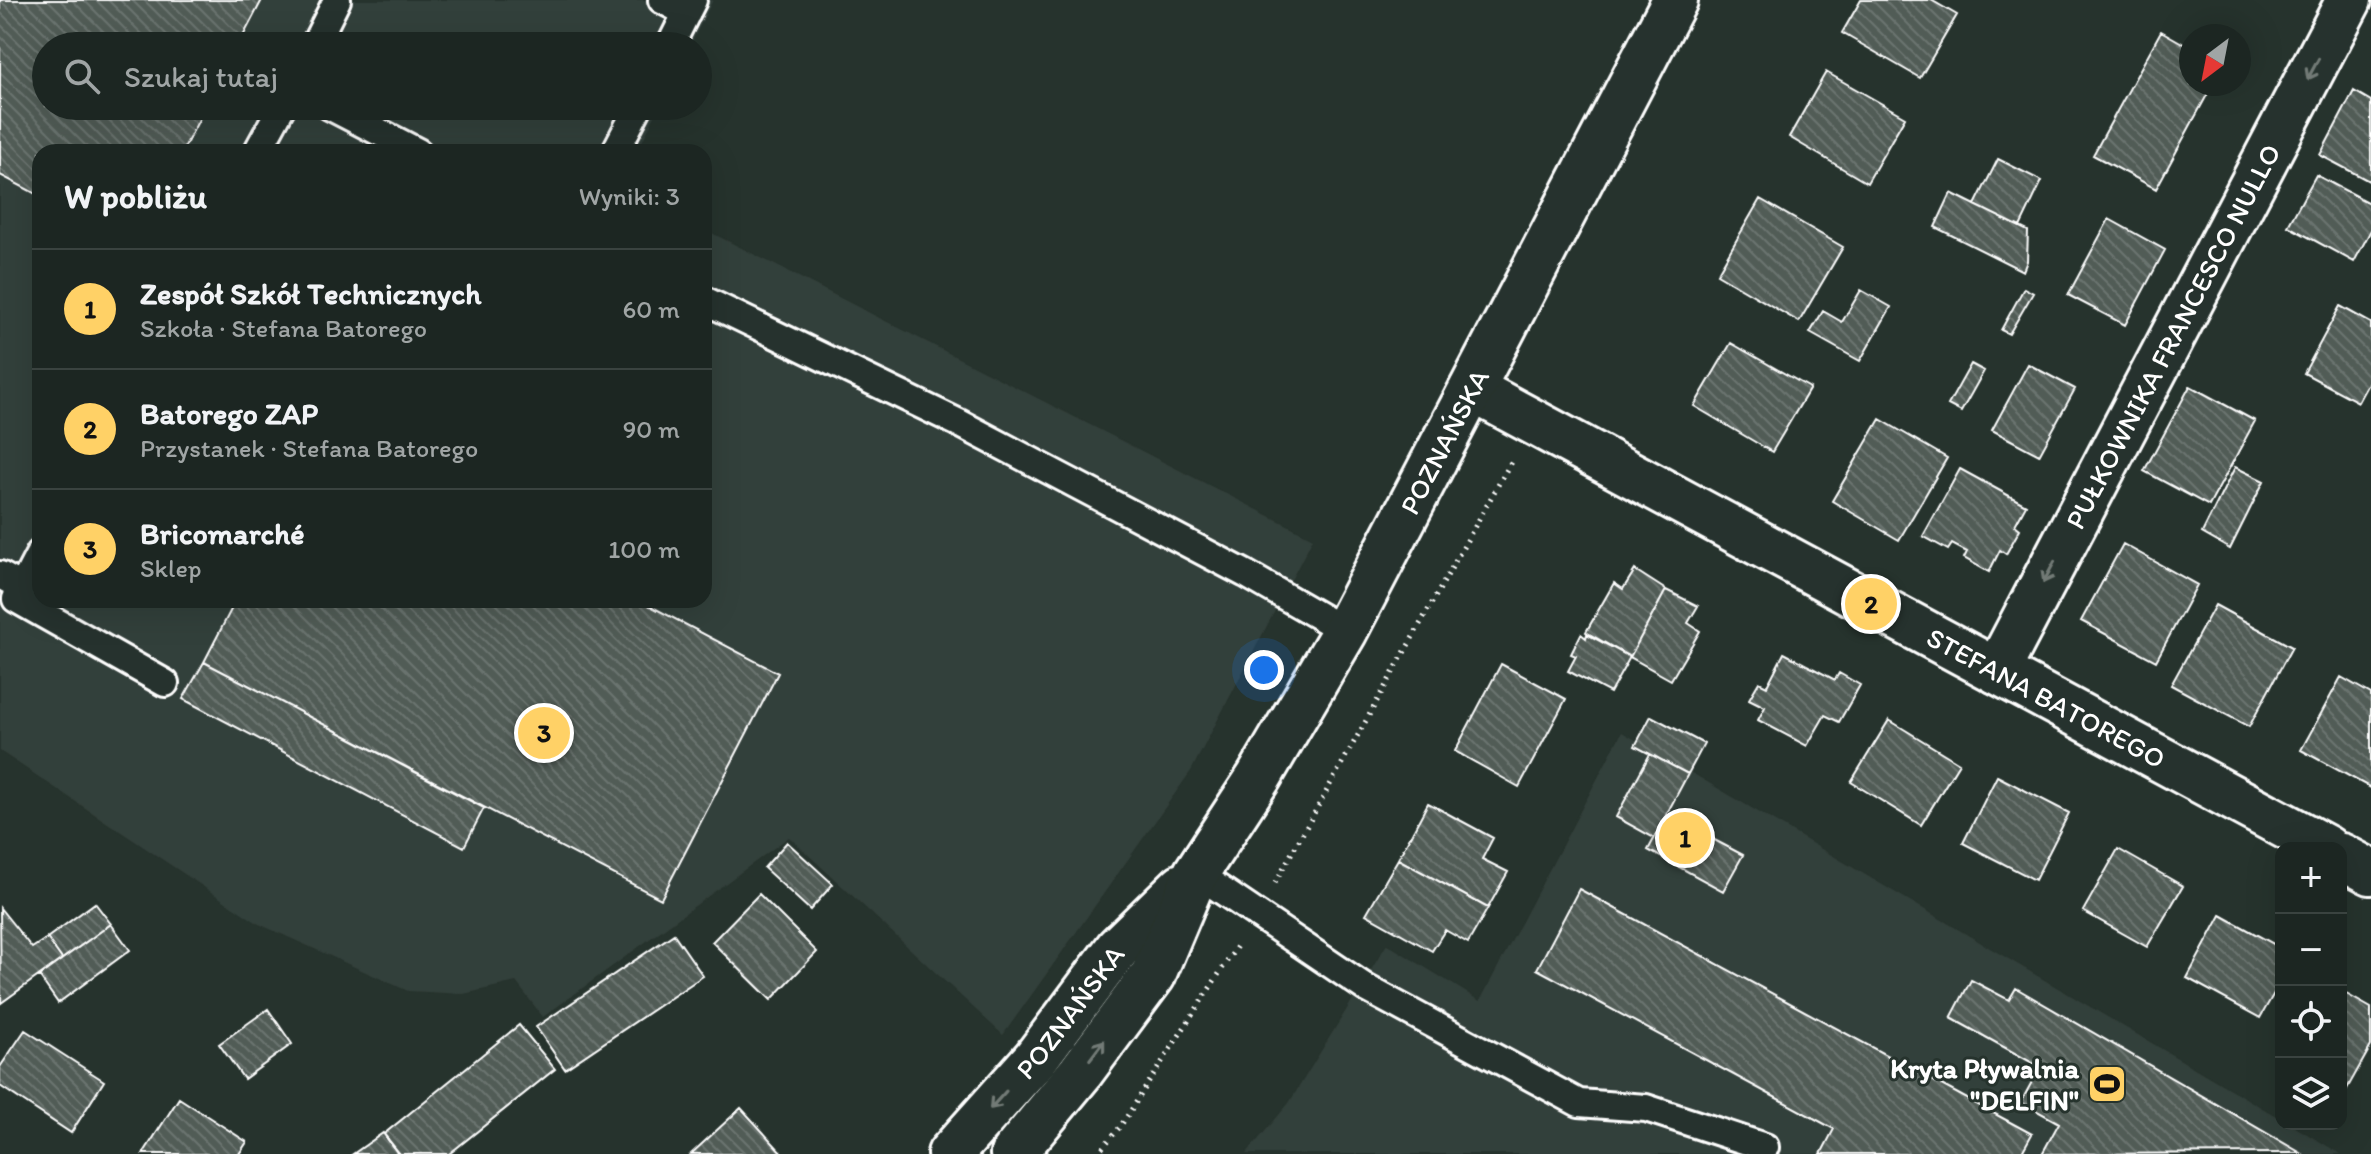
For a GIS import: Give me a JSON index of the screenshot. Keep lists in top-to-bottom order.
{
  "streets": {
    "street": ["PUŁKOWNIKA FRANCESCO NULLO", "POZNAŃSKA", "STEFANA BATOREGO"]
  },
  "crossings": [
    ["PUŁKOWNIKA FRANCESCO NULLO", "STEFANA BATOREGO"],
    ["POZNAŃSKA", "STEFANA BATOREGO"]
  ],
  "one_way": ["PUŁKOWNIKA FRANCESCO NULLO"],
  "places": {
    "sports": ["Kryta Pływalnia \"DELFIN\""]
  },
  "north": "bottom left",
  "page": {
    "search": "Szukaj tutaj",
    "heading": ["W pobliżu", "Wyniki: 3"],
    "list": [
      {
        "mark": "1",
        "name": "Zespół Szkół Technicznych",
        "note": "Szkoła · Stefana Batorego",
        "value": "60 m"
      },
      {
        "mark": "2",
        "name": "Batorego ZAP",
        "note": "Przystanek · Stefana Batorego",
        "value": "90 m"
      },
      {
        "mark": "3",
        "name": "Bricomarché",
        "note": "Sklep",
        "value": "100 m"
      }
    ],
    "pins": ["2", "3", "1"],
    "map_buttons": ["+", "−"]
  }
}
